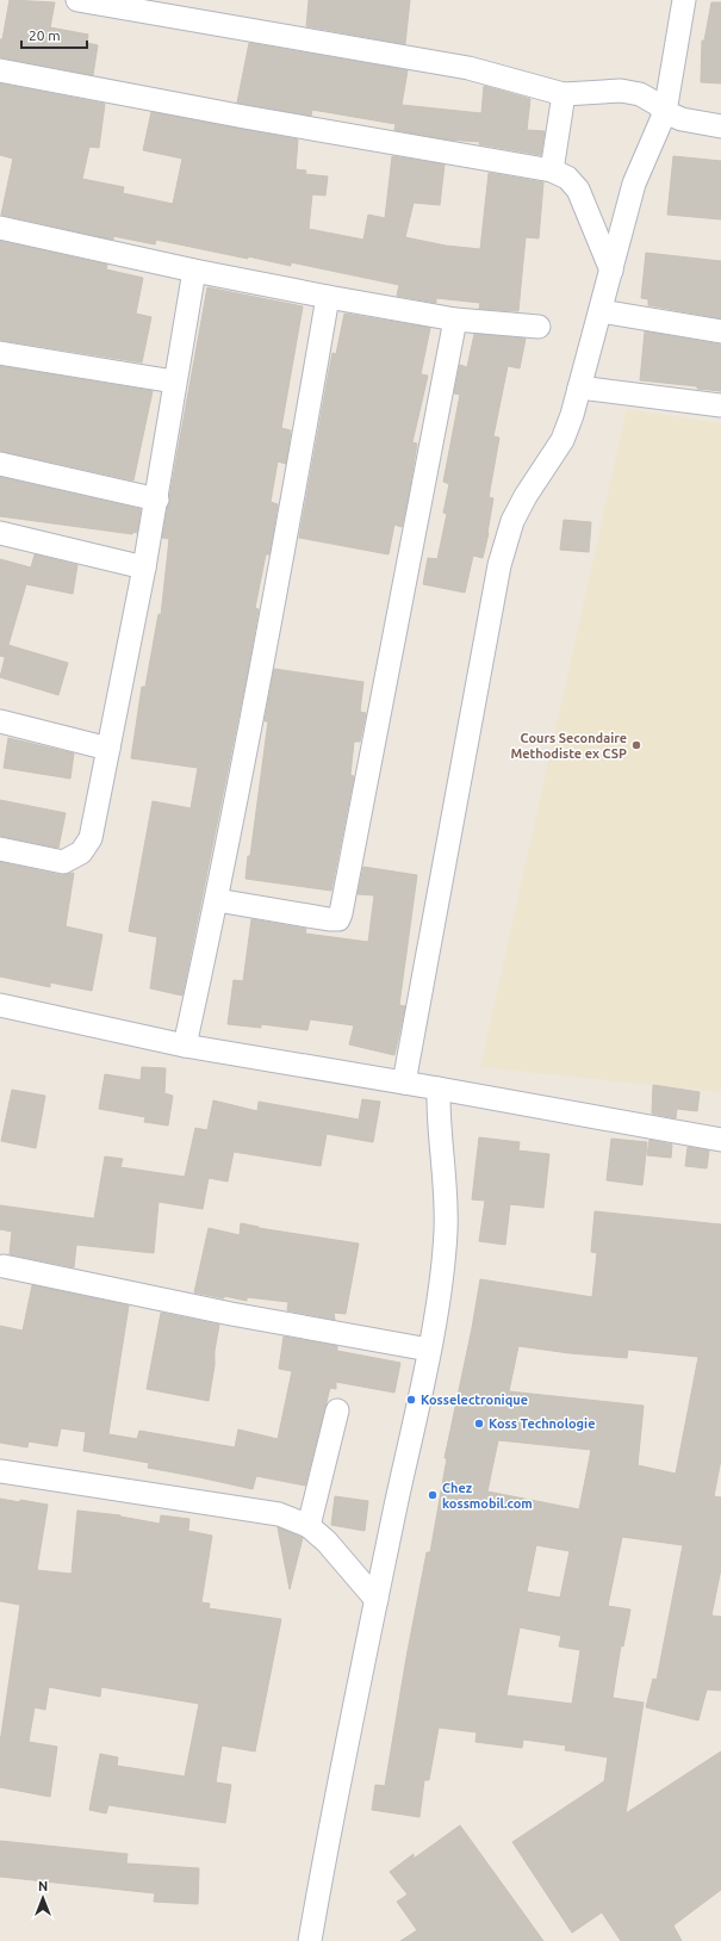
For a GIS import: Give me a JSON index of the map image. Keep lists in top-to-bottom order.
{
  "places": [
    "Cours Secondaire Methodiste ex CSP",
    "Kosselectronique",
    "Koss Technologie",
    "Chez kossmobil.com"
  ],
  "scale_bar": "20 m",
  "north": "top"
}
